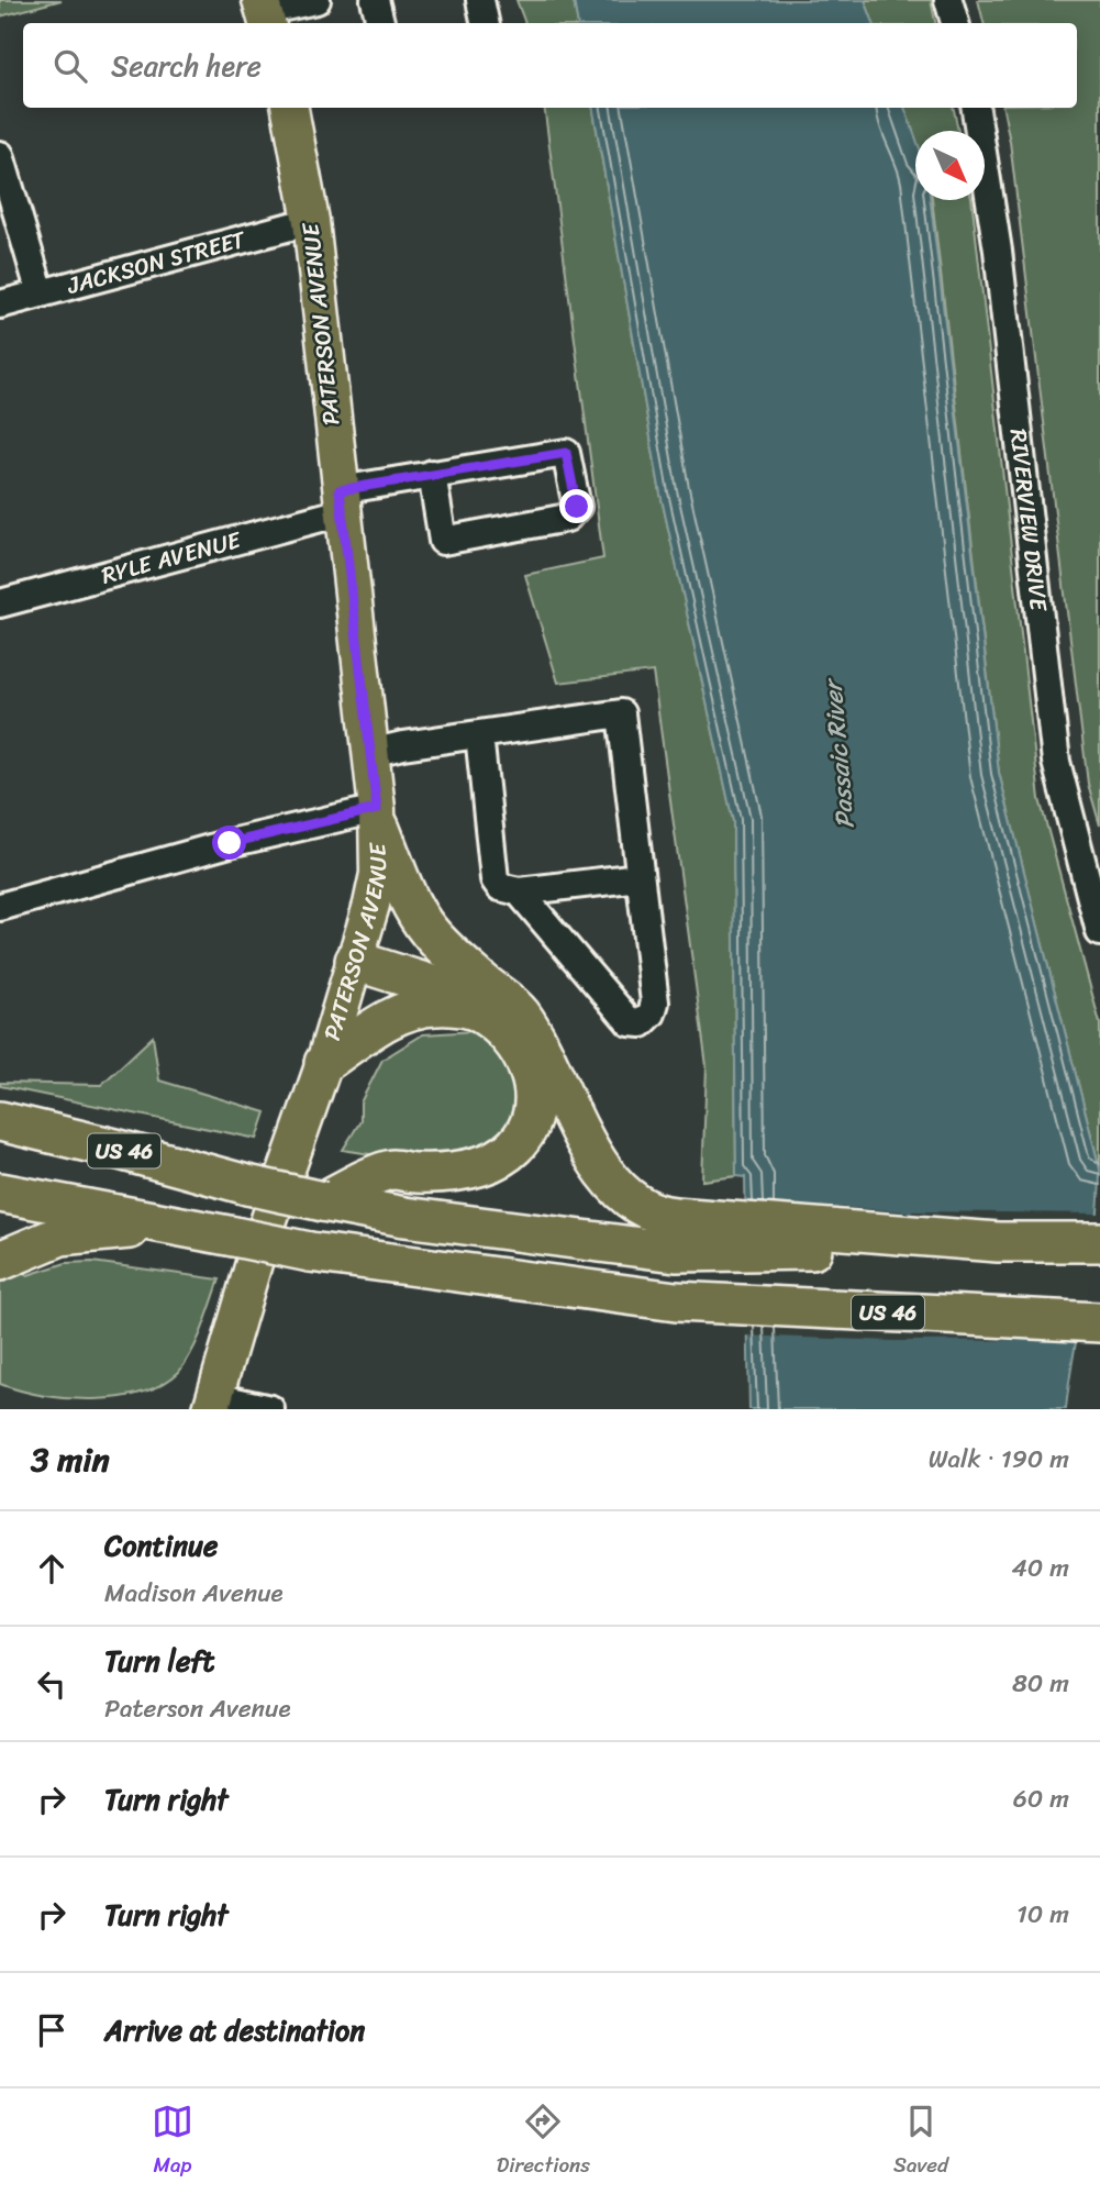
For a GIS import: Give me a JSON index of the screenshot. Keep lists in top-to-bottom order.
{
  "streets": {
    "highway": ["US 46"],
    "main road": ["PATERSON AVENUE"],
    "street": ["JACKSON STREET", "RIVERVIEW DRIVE", "RYLE AVENUE"]
  },
  "crossings": [
    ["JACKSON STREET", "PATERSON AVENUE"],
    ["PATERSON AVENUE", "RYLE AVENUE"],
    ["PATERSON AVENUE", "US 46"]
  ],
  "water": ["Passaic River"],
  "north": "bottom right",
  "page": {
    "search": "Search here",
    "heading": ["3 min", "Walk · 190 m"],
    "list": [
      ["Continue", "Madison Avenue", "40 m"],
      ["Turn left", "Paterson Avenue", "80 m"],
      ["Turn right", "60 m"],
      ["Turn right", "10 m"],
      "Arrive at destination"
    ],
    "nav": ["Map", "Directions", "Saved"]
  }
}
